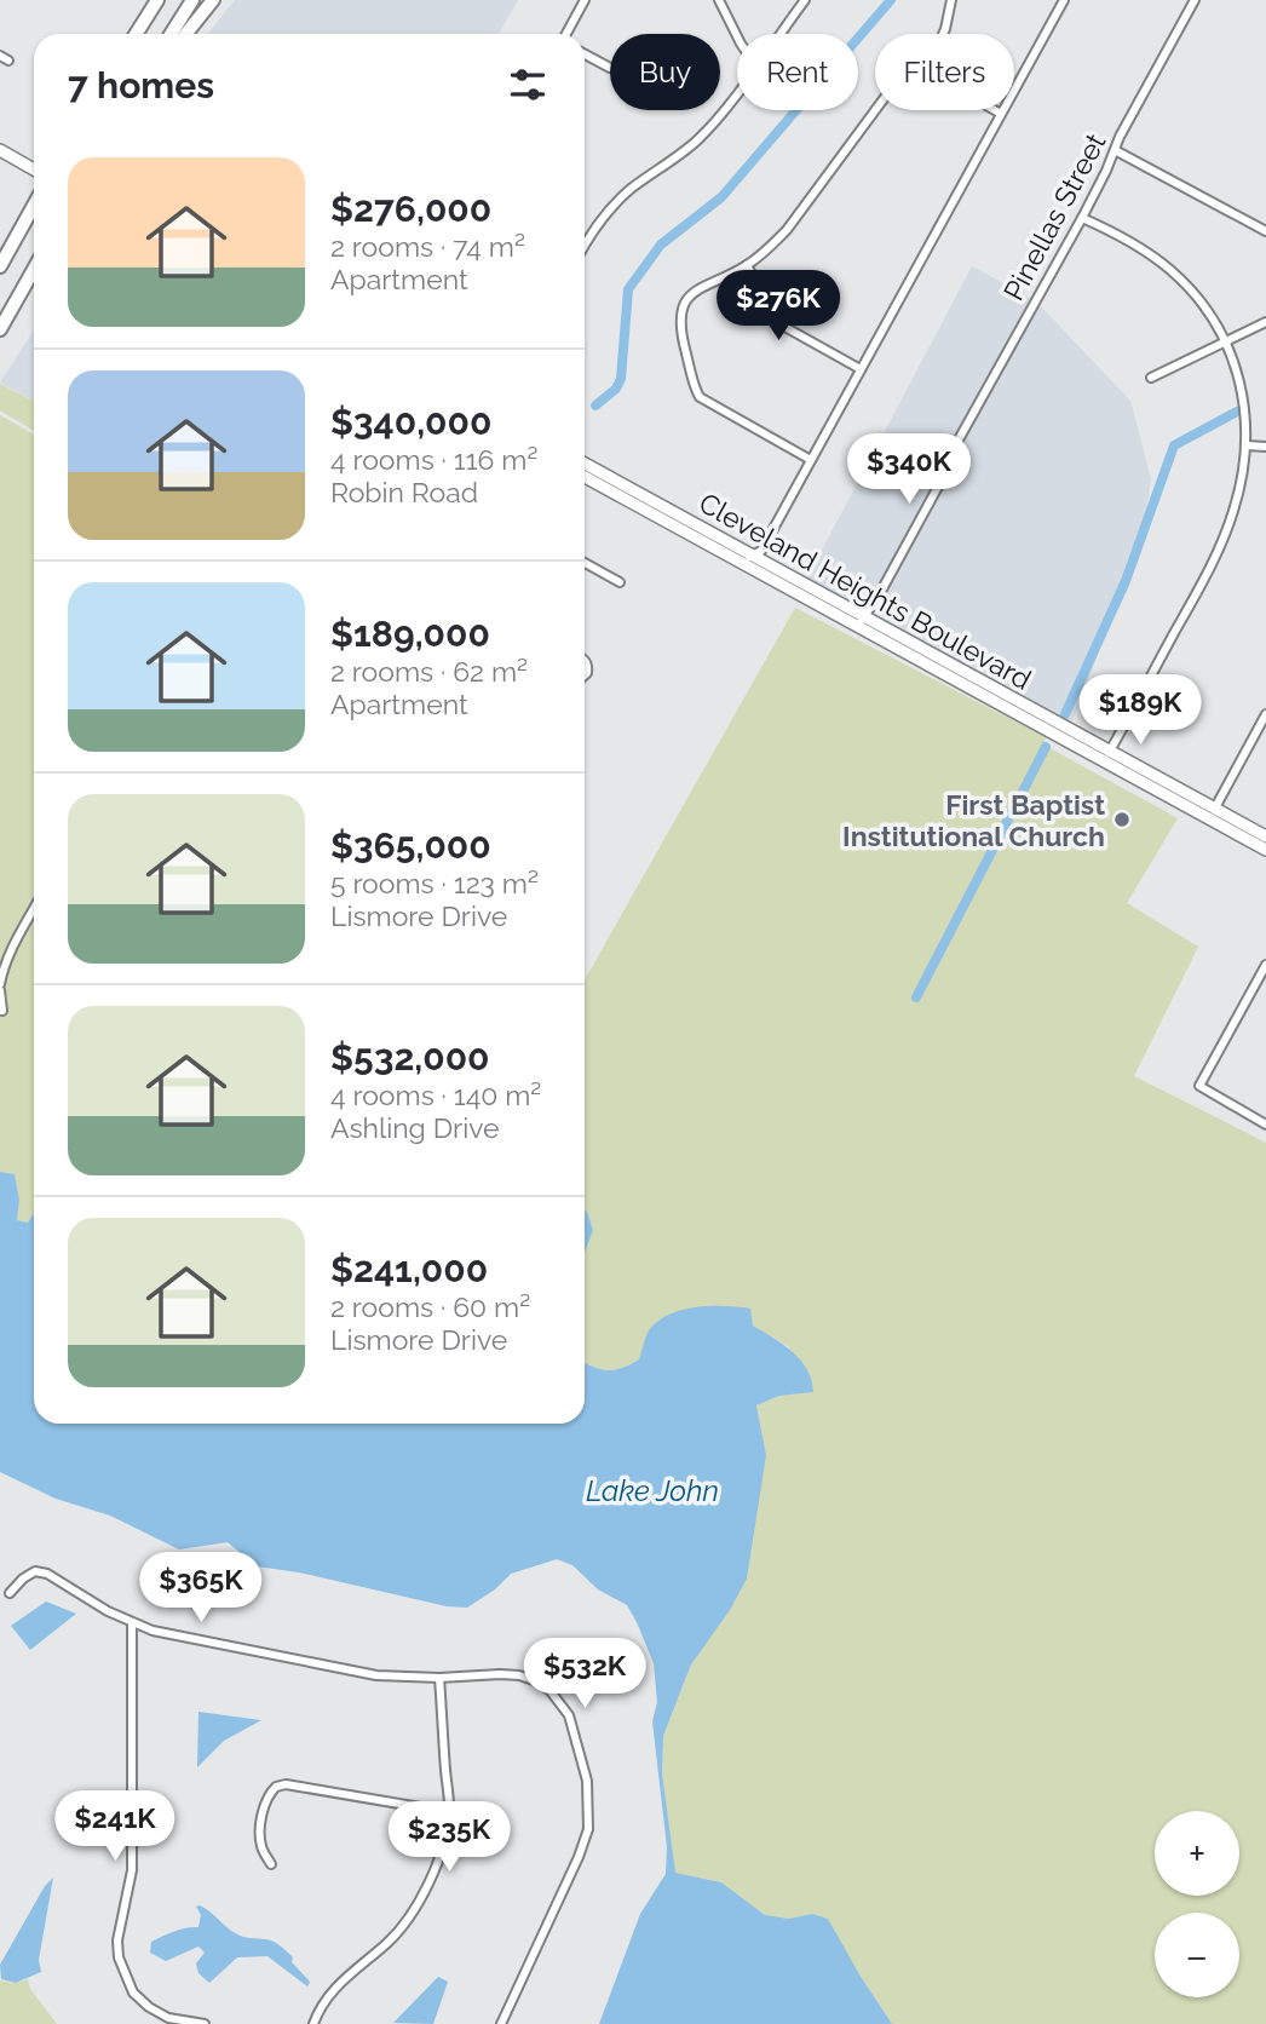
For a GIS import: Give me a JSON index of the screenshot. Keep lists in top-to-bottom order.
{
  "streets": {
    "street": ["Pinellas Street", "Cleveland Heights Boulevard"]
  },
  "crossings": [
    ["Pinellas Street", "Cleveland Heights Boulevard"]
  ],
  "water": ["Lake John"],
  "places": ["First Baptist Institutional Church"],
  "page": {
    "chip": ["Buy", "Rent", "Filters"],
    "heading": "7 homes",
    "list": [
      {
        "name": "$276,000",
        "note": "2 rooms · 74 m² · Apartment"
      },
      {
        "name": "$340,000",
        "note": "4 rooms · 116 m² · Robin Road"
      },
      {
        "name": "$189,000",
        "note": "2 rooms · 62 m² · Apartment"
      },
      {
        "name": "$365,000",
        "note": "5 rooms · 123 m² · Lismore Drive"
      },
      {
        "name": "$532,000",
        "note": "4 rooms · 140 m² · Ashling Drive"
      },
      {
        "name": "$241,000",
        "note": "2 rooms · 60 m² · Lismore Drive"
      }
    ],
    "price": [
      "$276K",
      "$340K",
      "$189K",
      "$365K",
      "$532K",
      "$241K",
      "$235K"
    ],
    "map_buttons": ["+", "−"]
  }
}
